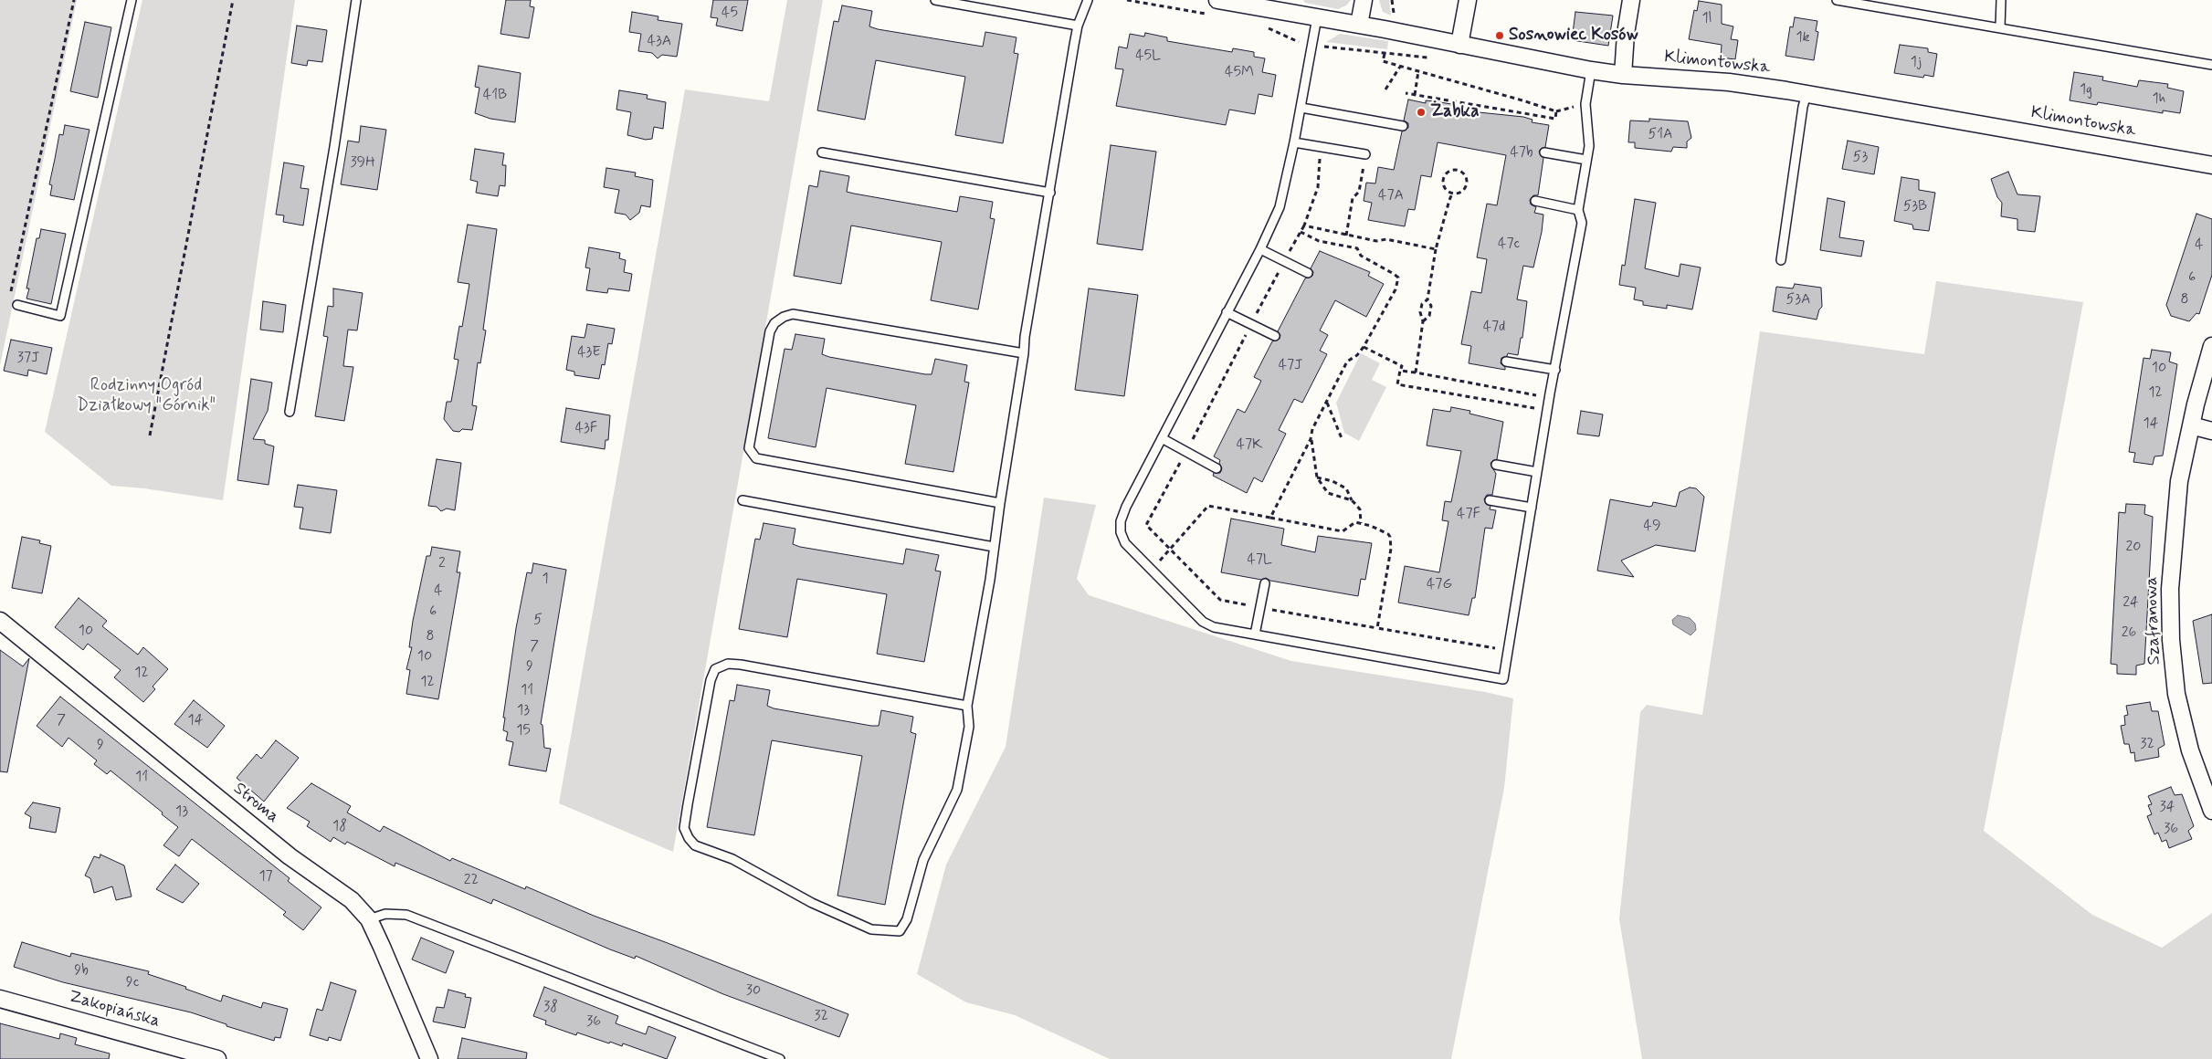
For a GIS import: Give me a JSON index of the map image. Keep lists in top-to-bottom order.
{
  "streets": {
    "street": [
      "Klimontowska",
      "Szafranowa",
      "Stroma",
      "Zakopiańska"
    ]
  },
  "parks": ["Rodzinny Ogród Działkowy \"Górnik\""],
  "places": ["Sosnowiec Kosów", "Żabka"],
  "house_numbers": [
    "45",
    "1l",
    "1k",
    "43A",
    "45L",
    "1j",
    "45M",
    "1g",
    "41B",
    "1h",
    "51A",
    "47b",
    "53",
    "39H",
    "47A",
    "53B",
    "47c",
    "4",
    "6",
    "53A",
    "8",
    "47d",
    "43E",
    "37J",
    "47J",
    "10",
    "12",
    "14",
    "43F",
    "47K",
    "47F",
    "49",
    "20",
    "47L",
    "2",
    "1",
    "47G",
    "4",
    "24",
    "6",
    "5",
    "10",
    "26",
    "8",
    "7",
    "10",
    "9",
    "12",
    "12",
    "11",
    "13",
    "7",
    "14",
    "15",
    "32",
    "9",
    "11",
    "34",
    "13",
    "18",
    "36",
    "17",
    "22",
    "9b",
    "9c",
    "30",
    "38",
    "32",
    "36"
  ]
}
